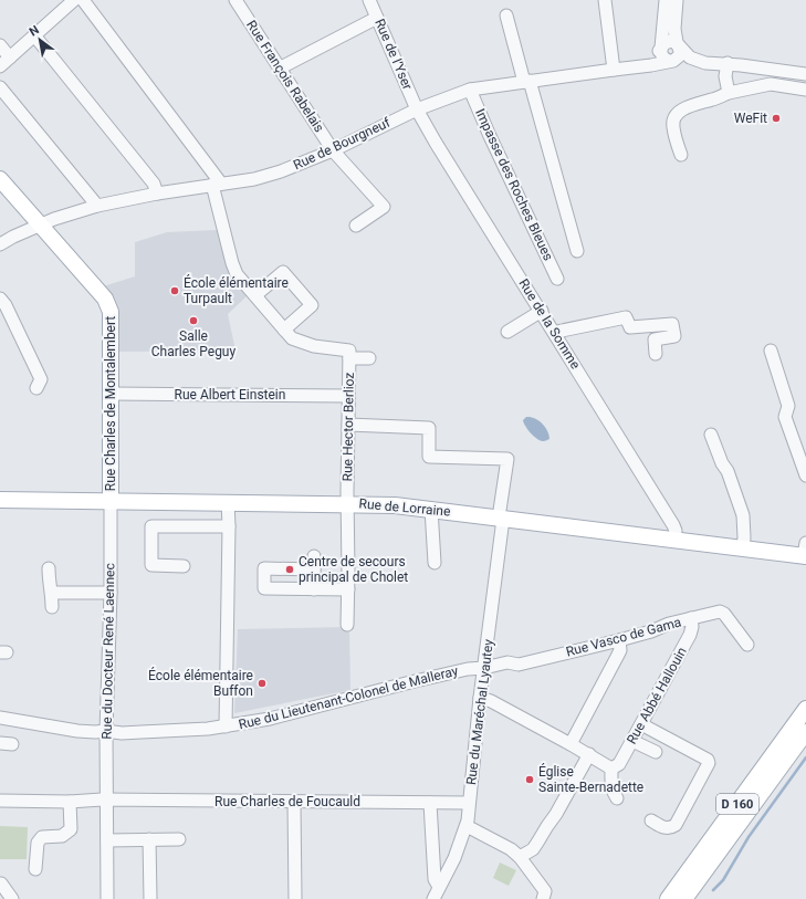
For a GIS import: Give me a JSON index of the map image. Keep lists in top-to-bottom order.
{
  "streets": {
    "main road": ["Rue Charles de Montalembert", "Rue de Lorraine", "D 160"],
    "street": [
      "Rue de l’Yser",
      "Rue François Rabelais",
      "Rue de Bourgneuf",
      "Impasse des Roches Bleues",
      "Rue de la Somme",
      "Rue Albert Einstein",
      "Rue Hector Berlioz",
      "Rue Vasco de Gama",
      "Rue du Docteur René Laennec",
      "Rue Abbé Hallouin",
      "Rue du Lieutenant-Colonel de Malleray",
      "Rue du Maréchal Lyautey",
      "Rue Charles de Foucauld"
    ]
  },
  "crossings": [
    ["Rue de l’Yser", "Rue de Bourgneuf"],
    ["Rue de l’Yser", "Rue de la Somme"],
    ["Rue François Rabelais", "Rue de Bourgneuf"],
    ["Rue de Bourgneuf", "Impasse des Roches Bleues"],
    ["Rue de Bourgneuf", "Rue de la Somme"],
    ["Rue de Bourgneuf", "Rue Charles de Montalembert"],
    ["Rue de la Somme", "Rue de Lorraine"],
    ["Rue Albert Einstein", "Rue Charles de Montalembert"],
    ["Rue Albert Einstein", "Rue Hector Berlioz"],
    ["Rue Charles de Montalembert", "Rue de Lorraine"],
    ["Rue Charles de Montalembert", "Rue du Docteur René Laennec"],
    ["Rue Hector Berlioz", "Rue de Lorraine"],
    ["Rue Hector Berlioz", "Rue du Maréchal Lyautey"],
    ["Rue de Lorraine", "Rue du Docteur René Laennec"],
    ["Rue de Lorraine", "Rue du Maréchal Lyautey"],
    ["Rue Vasco de Gama", "Rue Abbé Hallouin"],
    ["Rue Vasco de Gama", "Rue du Lieutenant-Colonel de Malleray"],
    ["Rue Vasco de Gama", "Rue du Maréchal Lyautey"],
    ["Rue du Docteur René Laennec", "Rue du Lieutenant-Colonel de Malleray"],
    ["Rue du Docteur René Laennec", "Rue Charles de Foucauld"],
    ["Rue du Lieutenant-Colonel de Malleray", "Rue du Maréchal Lyautey"],
    ["Rue du Maréchal Lyautey", "Rue Charles de Foucauld"]
  ],
  "places": [
    "WeFit",
    "École élémentaire Turpault",
    "Salle Charles Peguy",
    "Centre de secours principal de Cholet",
    "École élémentaire Buffon",
    "Église Sainte-Bernadette"
  ],
  "north": "top left"
}
